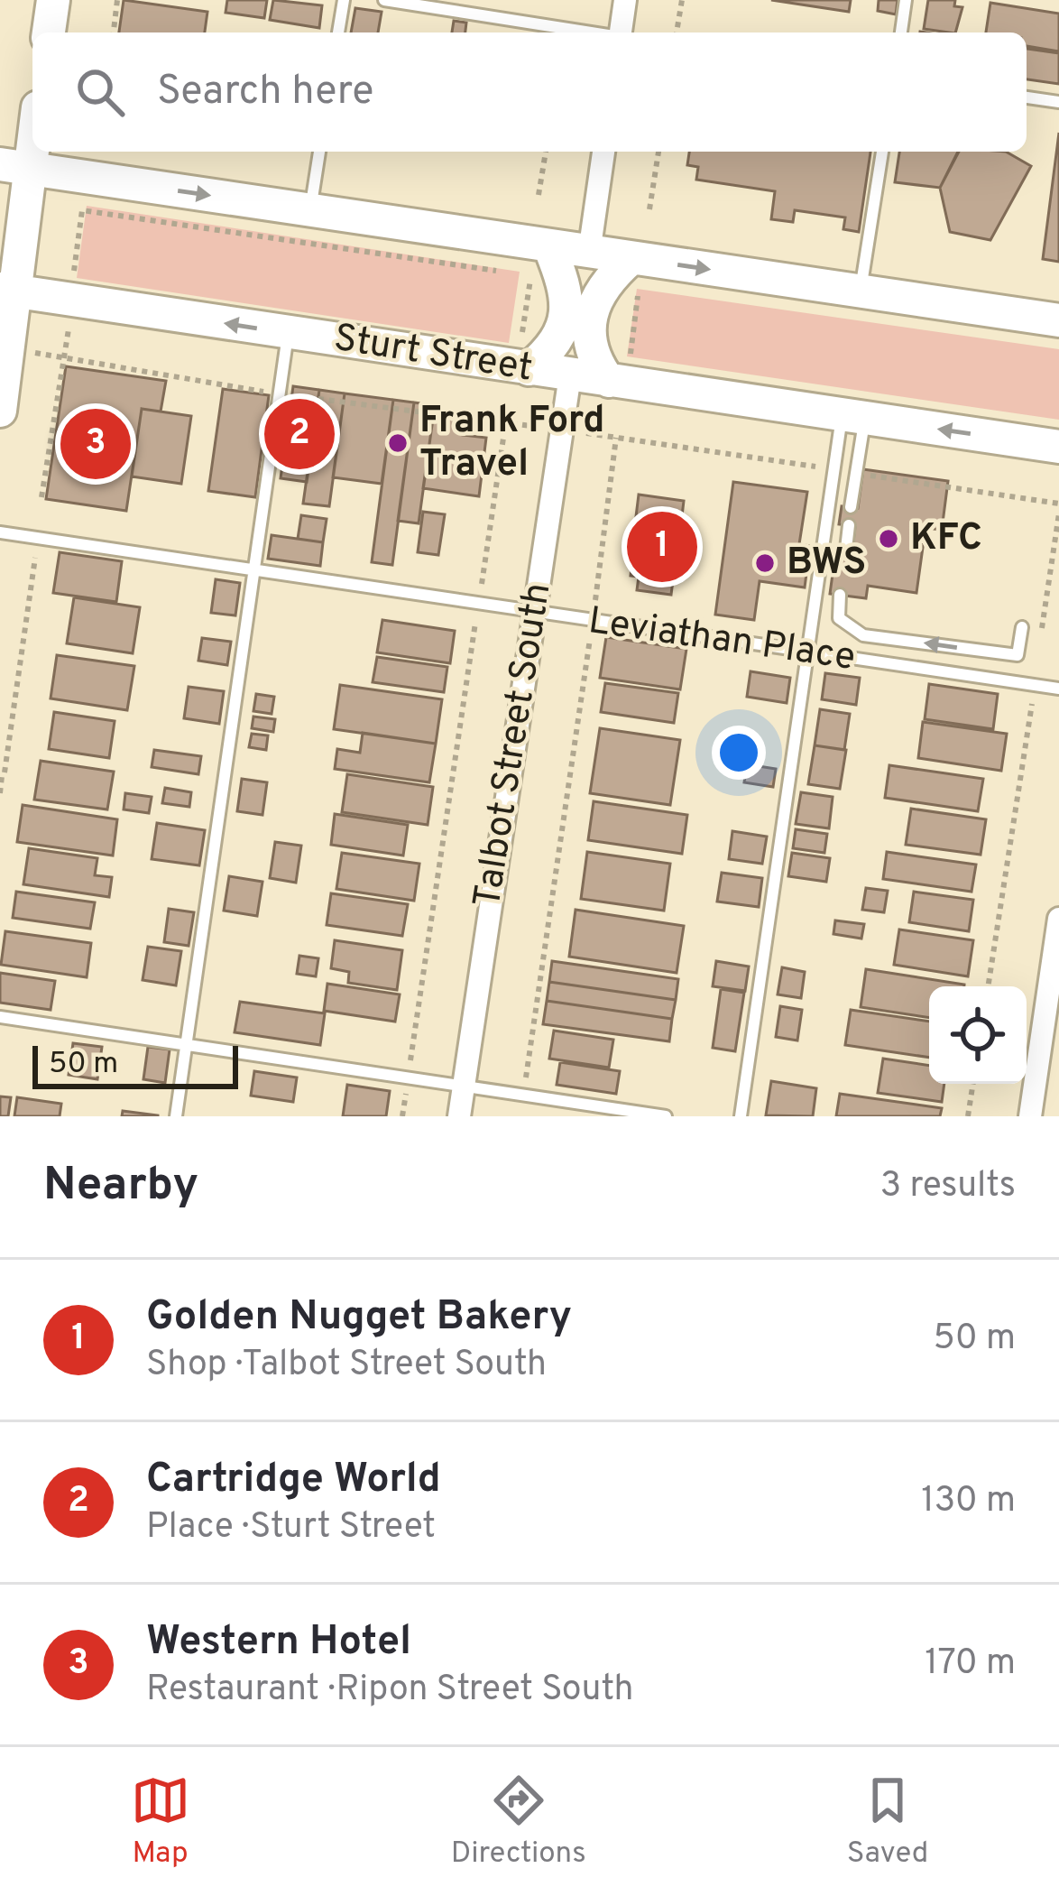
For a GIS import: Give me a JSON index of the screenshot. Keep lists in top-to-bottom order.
{
  "streets": {
    "main road": ["Sturt Street"],
    "street": ["Talbot Street South"],
    "lane": ["Leviathan Place"]
  },
  "crossings": [
    ["Sturt Street", "Talbot Street South"],
    ["Leviathan Place", "Talbot Street South"]
  ],
  "places": ["Frank Ford Travel", "KFC", "BWS"],
  "scale_bar": "50 m",
  "page": {
    "search": "Search here",
    "pins": ["2", "3", "1"],
    "scale": "50 m",
    "heading": ["Nearby", "3 results"],
    "list": [
      {
        "mark": "1",
        "name": "Golden Nugget Bakery",
        "note": "Shop · Talbot Street South",
        "value": "50 m"
      },
      {
        "mark": "2",
        "name": "Cartridge World",
        "note": "Place · Sturt Street",
        "value": "130 m"
      },
      {
        "mark": "3",
        "name": "Western Hotel",
        "note": "Restaurant · Ripon Street South",
        "value": "170 m"
      }
    ],
    "nav": ["Map", "Directions", "Saved"]
  }
}
